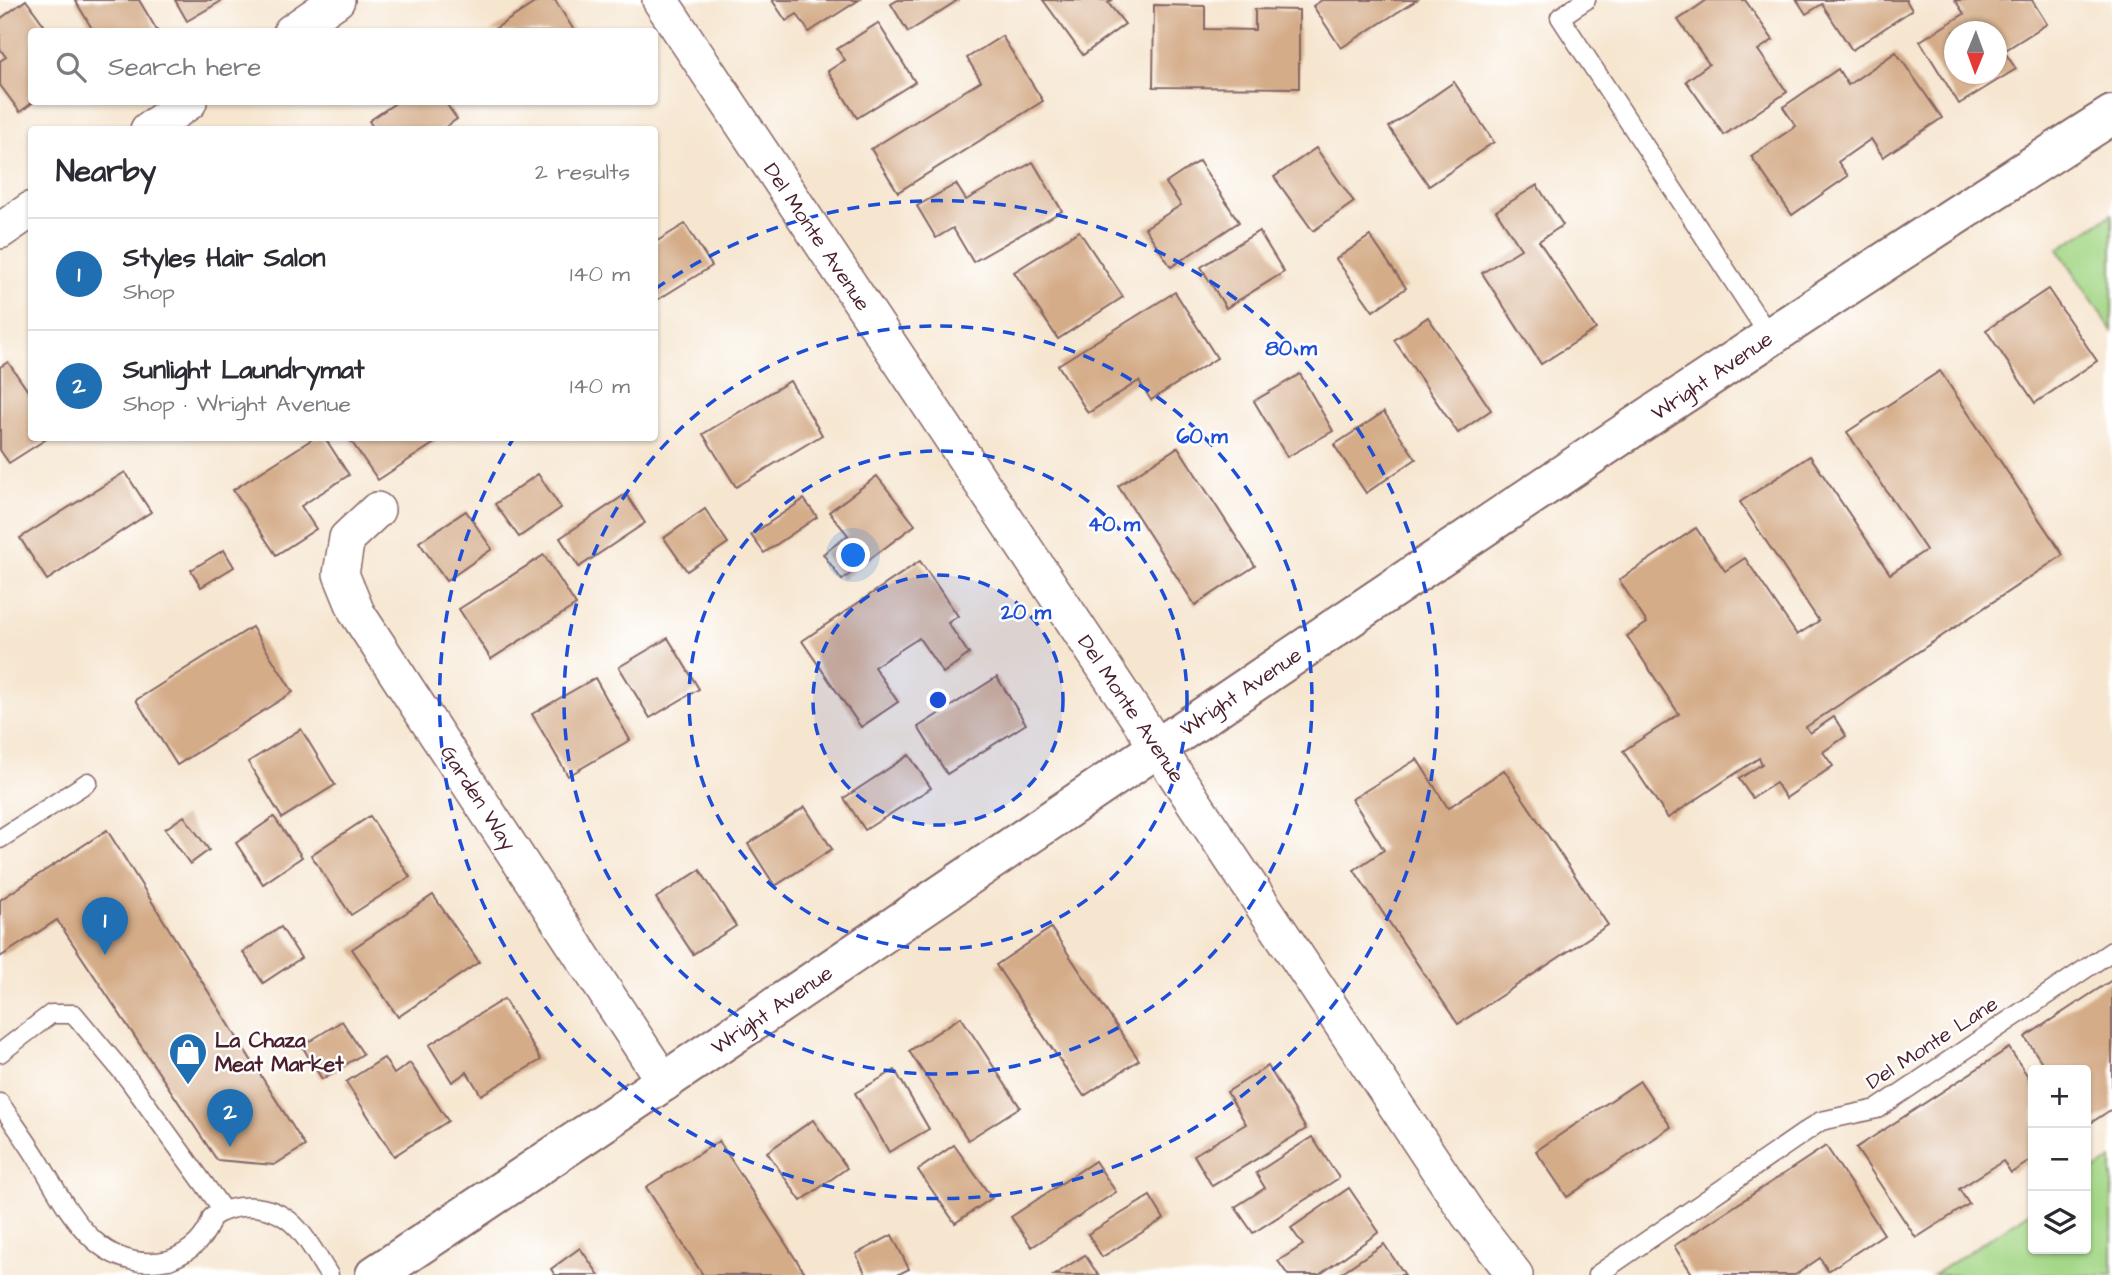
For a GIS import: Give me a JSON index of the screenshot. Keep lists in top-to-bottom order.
{
  "streets": {
    "street": ["Del Monte Avenue", "Wright Avenue", "Garden Way"],
    "lane": ["Del Monte Lane"]
  },
  "crossings": [
    ["Del Monte Avenue", "Wright Avenue"],
    ["Wright Avenue", "Garden Way"]
  ],
  "places": {
    "shop": ["La Chaza Meat Market"]
  },
  "north": "bottom",
  "page": {
    "search": "Search here",
    "heading": ["Nearby", "2 results"],
    "list": [
      {
        "mark": "1",
        "name": "Styles Hair Salon",
        "note": "Shop",
        "value": "140 m"
      },
      {
        "mark": "2",
        "name": "Sunlight Laundrymat",
        "note": "Shop · Wright Avenue",
        "value": "140 m"
      }
    ],
    "pins": ["1", "2"],
    "map_buttons": ["+", "−"]
  },
  "rings": [
    "80 m",
    "60 m",
    "40 m",
    "20 m"
  ]
}
